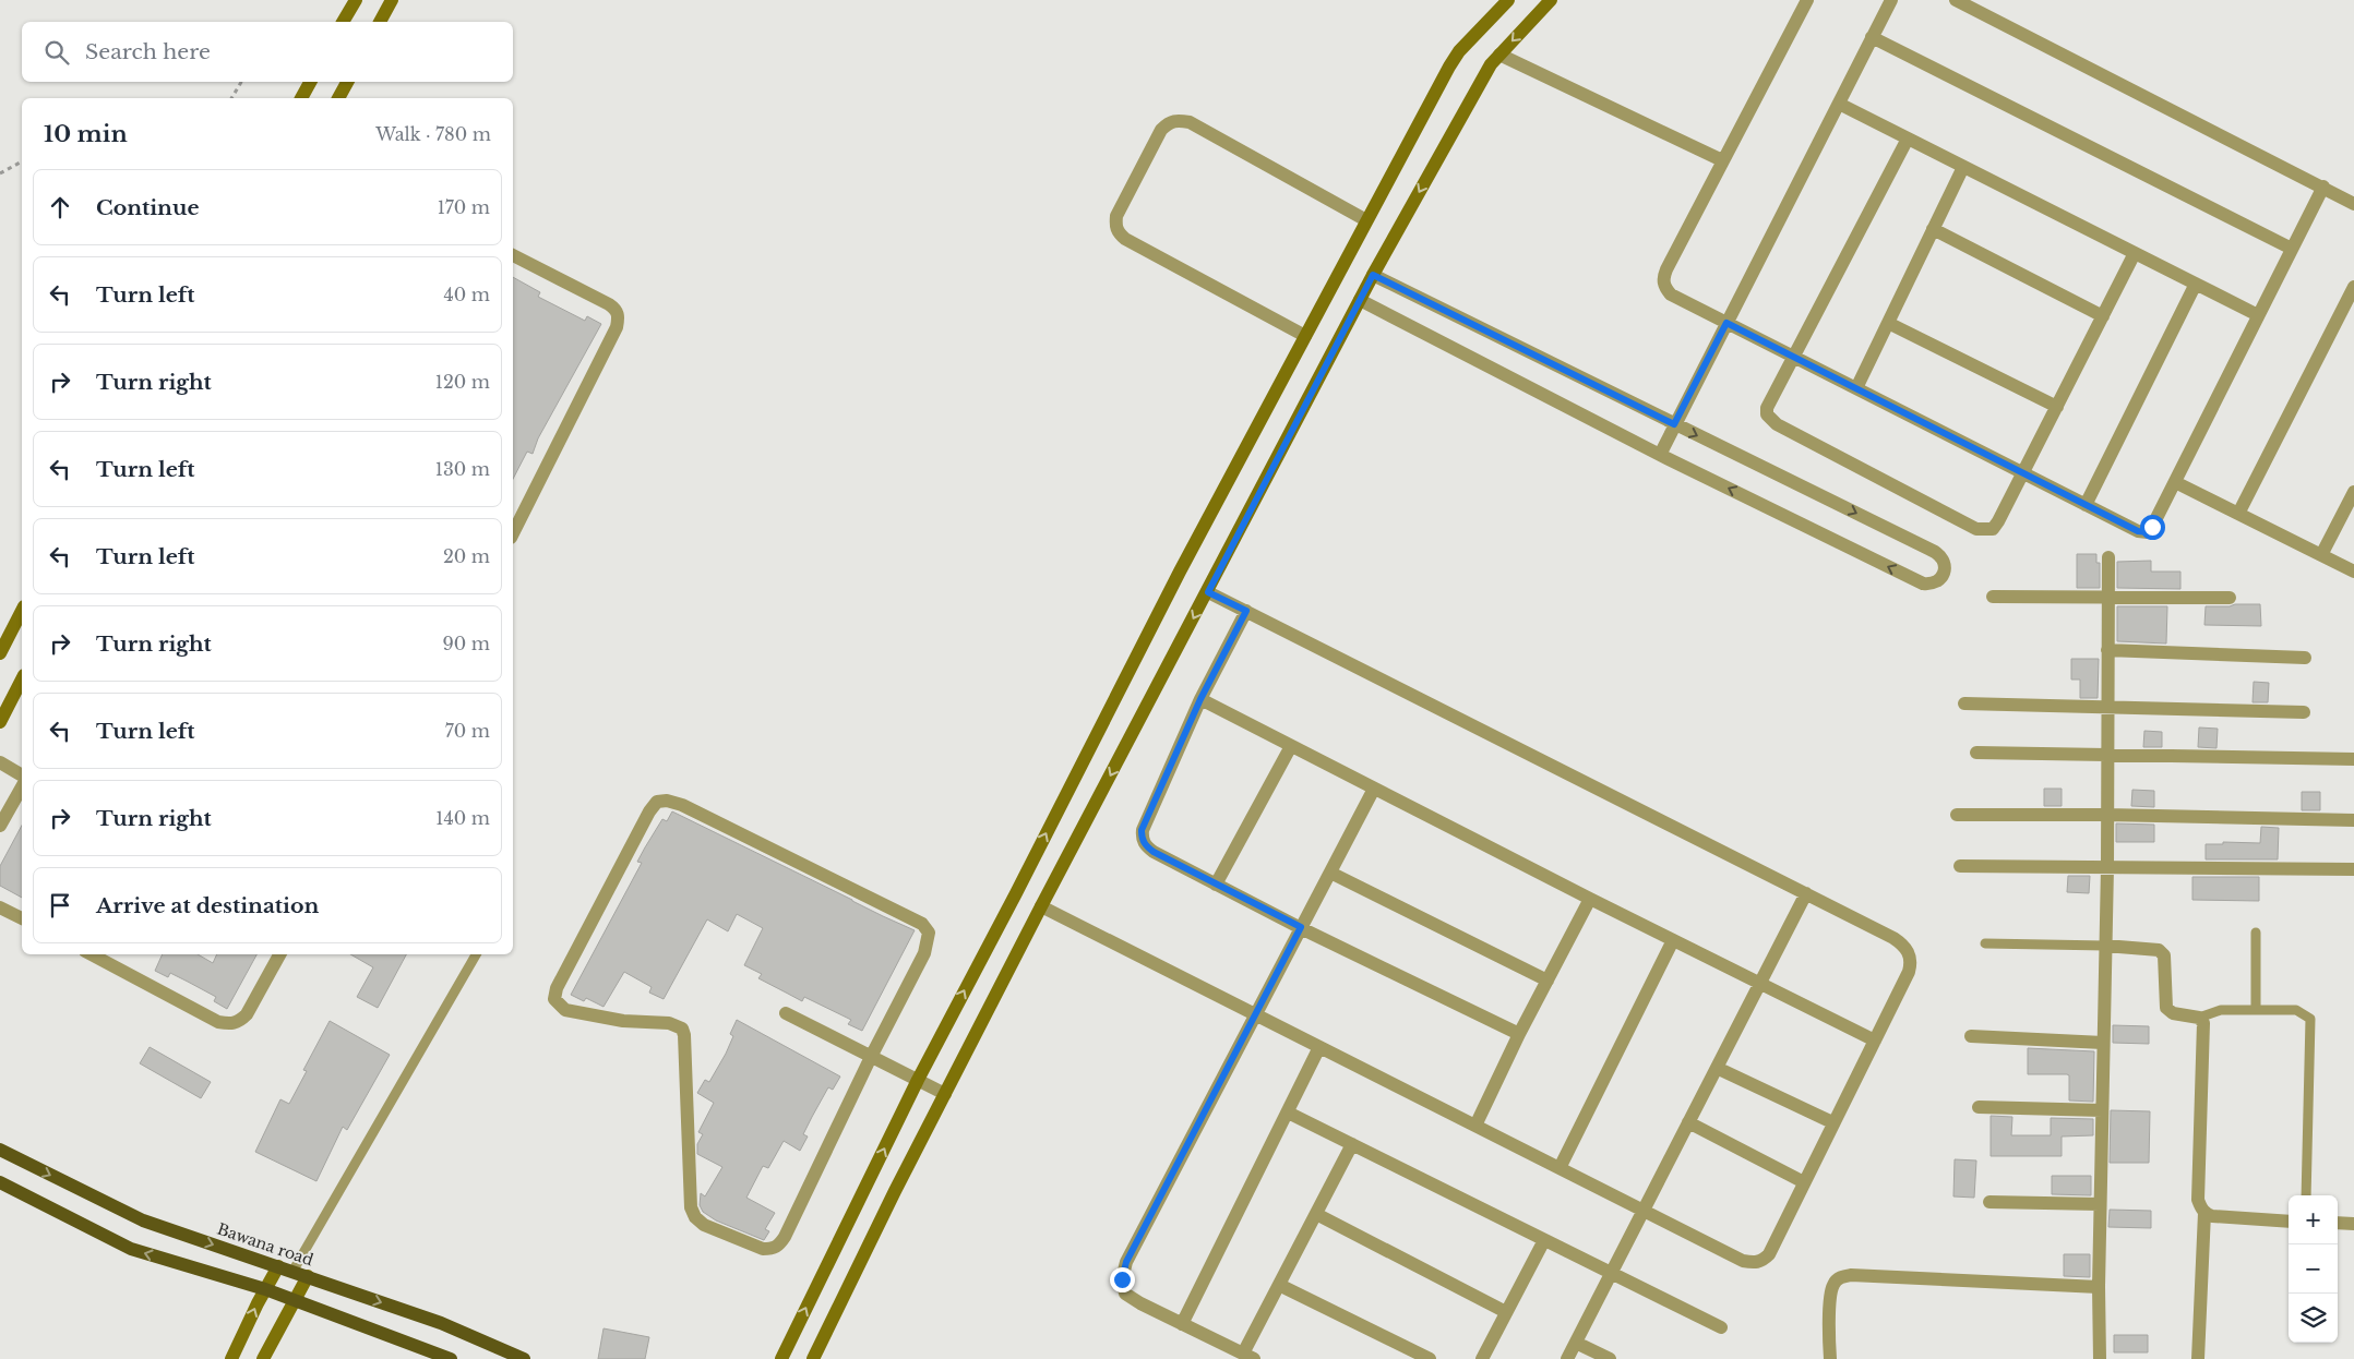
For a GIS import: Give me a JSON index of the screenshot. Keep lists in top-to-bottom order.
{
  "streets": {
    "main road": ["Bawana road"]
  },
  "page": {
    "search": "Search here",
    "heading": ["10 min", "Walk · 780 m"],
    "list": [
      ["Continue", "170 m"],
      ["Turn left", "40 m"],
      ["Turn right", "120 m"],
      ["Turn left", "130 m"],
      ["Turn left", "20 m"],
      ["Turn right", "90 m"],
      ["Turn left", "70 m"],
      ["Turn right", "140 m"],
      "Arrive at destination"
    ],
    "map_buttons": ["+", "−"]
  }
}
